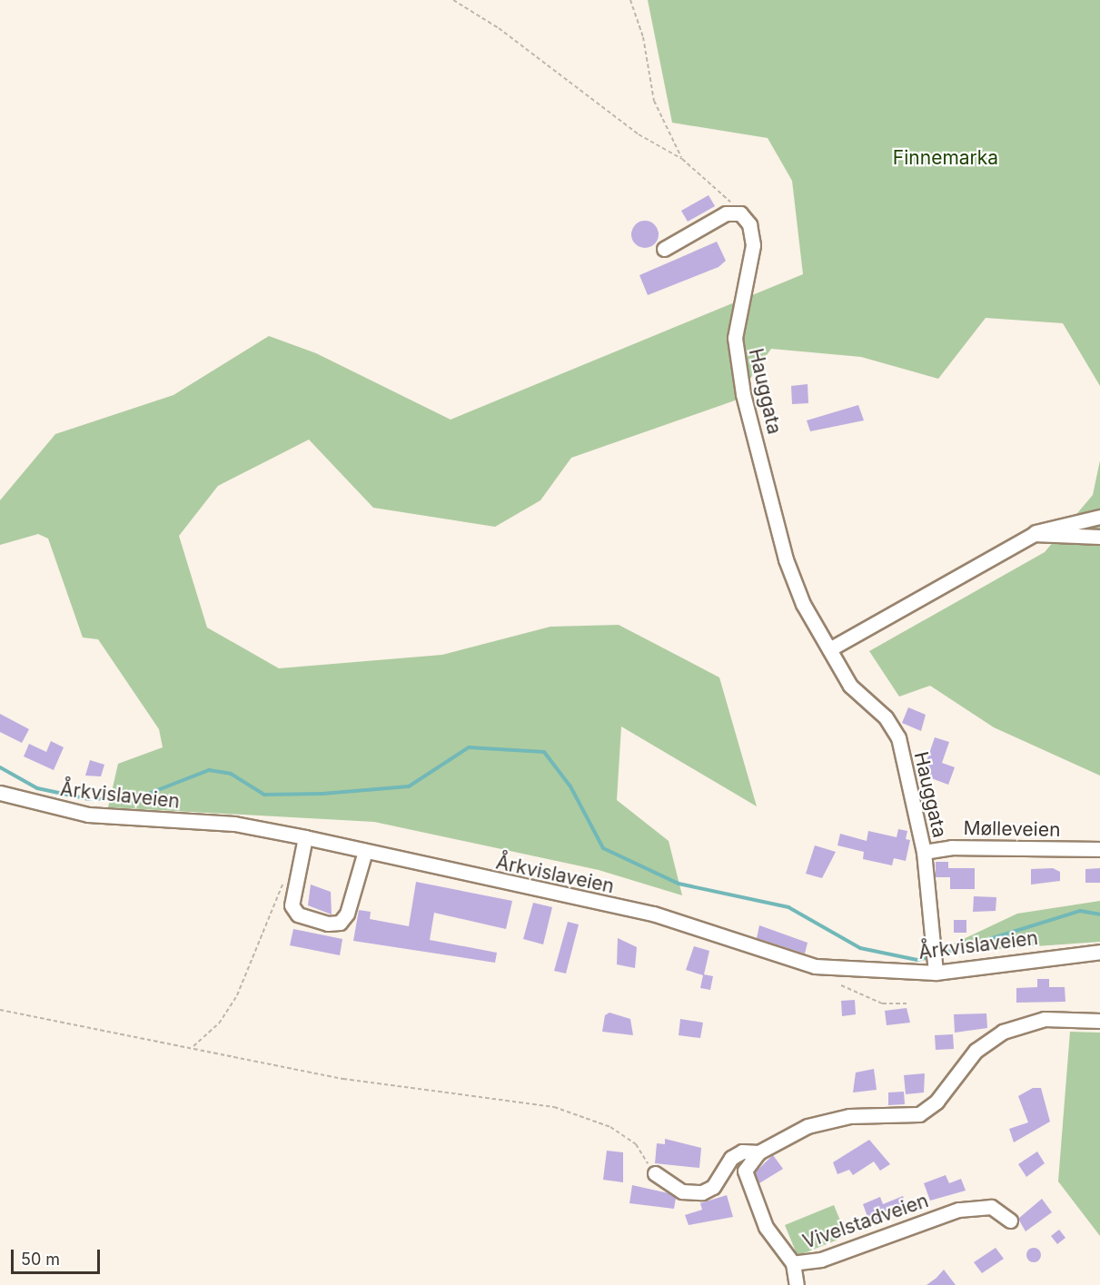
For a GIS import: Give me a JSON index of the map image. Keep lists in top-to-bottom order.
{
  "streets": {
    "street": [
      "Hauggata",
      "Årkvislaveien",
      "Mølleveien",
      "Vivelstadveien"
    ]
  },
  "crossings": [
    ["Hauggata", "Årkvislaveien"],
    ["Hauggata", "Mølleveien"]
  ],
  "parks": ["Finnemarka"],
  "scale_bar": "50 m"
}
